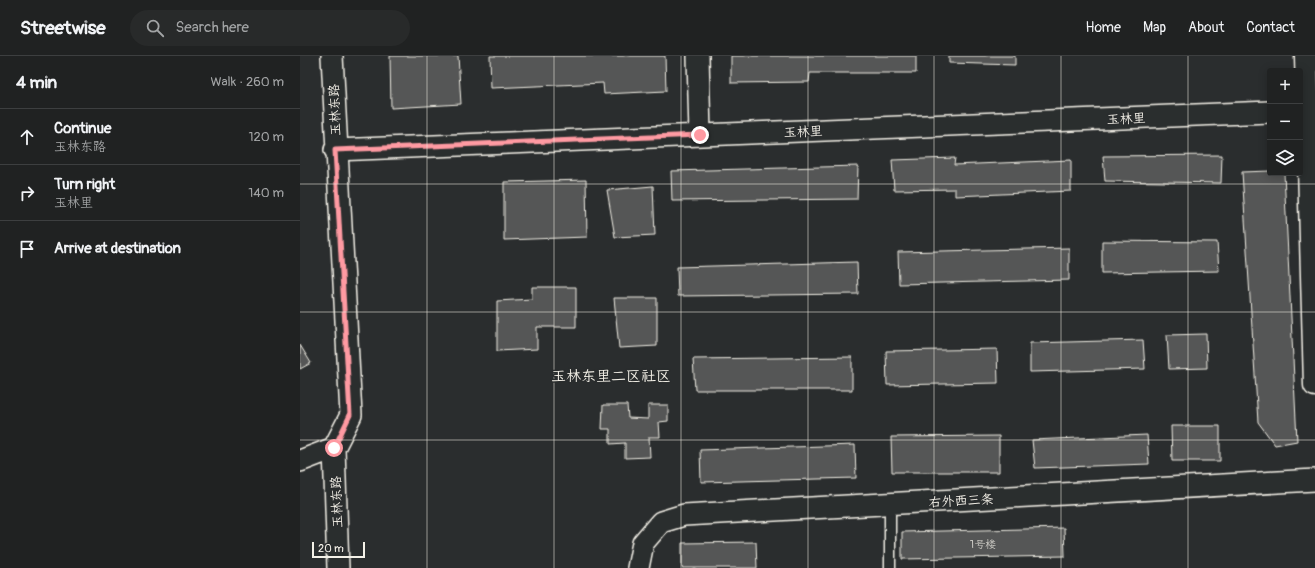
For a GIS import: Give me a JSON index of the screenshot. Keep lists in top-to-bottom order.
{
  "streets": {
    "street": ["玉林东路", "玉林里", "右外西三条"]
  },
  "crossings": [
    ["玉林东路", "玉林里"]
  ],
  "districts": ["玉林东里二区社区"],
  "house_numbers": ["1号楼"],
  "scale_bar": "20 m",
  "page": {
    "header": "Streetwise",
    "search": "Search here",
    "nav": [
      "Home",
      "Map",
      "About",
      "Contact"
    ],
    "heading": ["4 min", "Walk · 260 m"],
    "map_buttons": ["+", "−"],
    "list": [
      ["Continue", "玉林东路", "120 m"],
      ["Turn right", "玉林里", "140 m"],
      "Arrive at destination"
    ],
    "scale": "20 m"
  }
}
